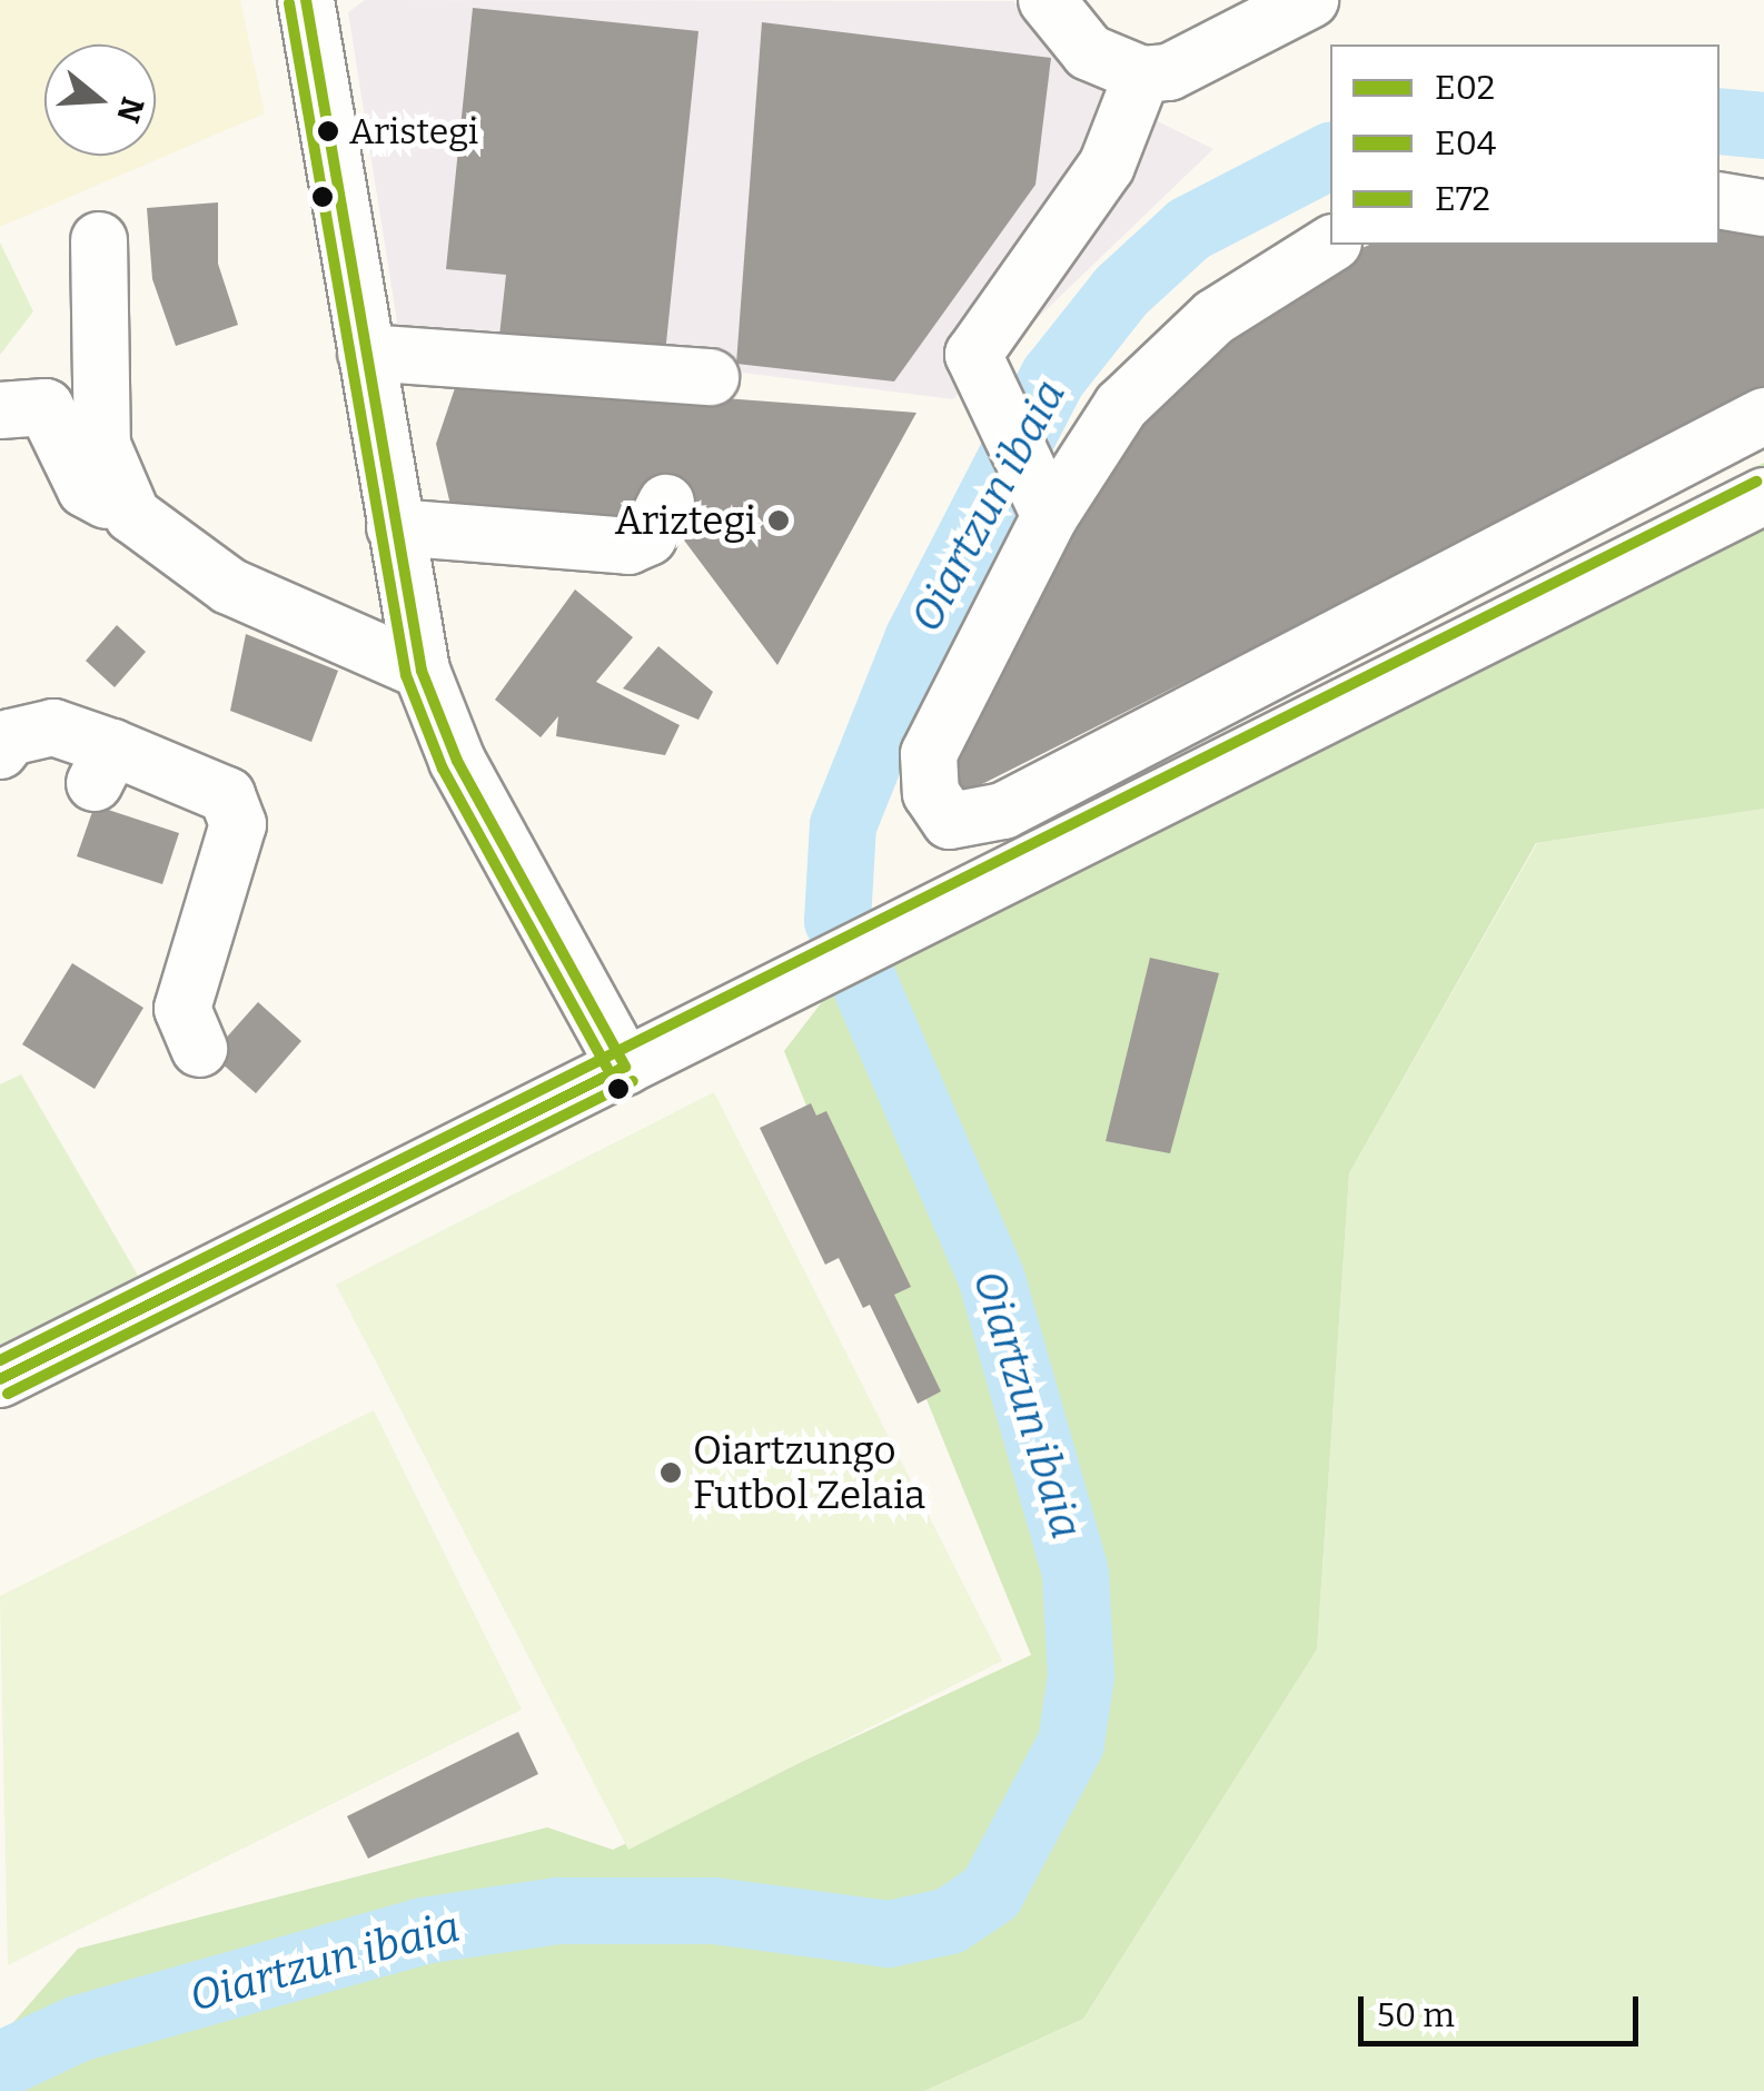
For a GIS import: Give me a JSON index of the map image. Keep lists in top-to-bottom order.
{
  "water": ["Oiartzun ibaia"],
  "places": ["Aristegi", "Ariztegi", "Oiartzungo Futbol Zelaia"],
  "lines": ["transit line E02", "transit line E04", "transit line E72"],
  "legend": ["E02", "E04", "E72"],
  "scale_bar": "50 m",
  "north": "right"
}
